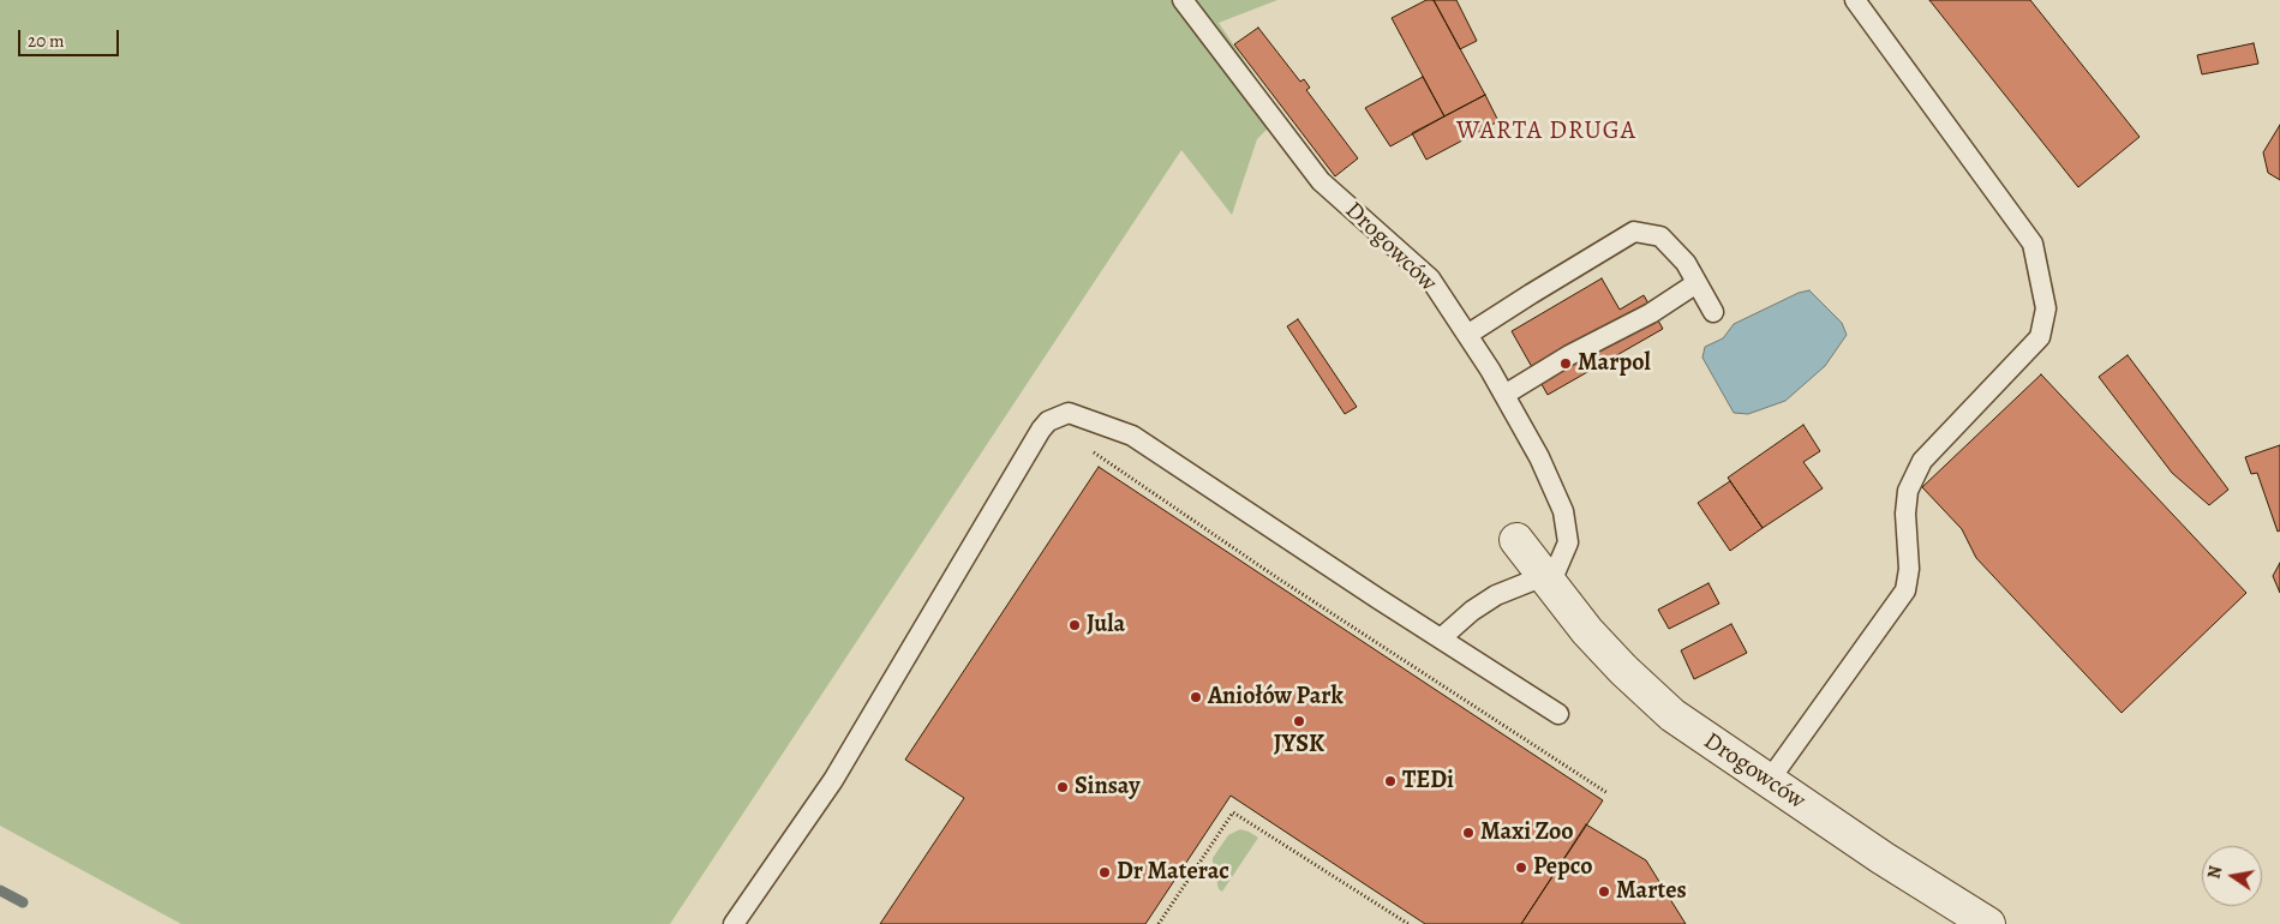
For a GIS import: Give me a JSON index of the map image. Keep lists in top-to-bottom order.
{
  "streets": {
    "street": ["Drogowców"]
  },
  "districts": ["WARTA DRUGA"],
  "places": [
    "Marpol",
    "Jula",
    "Aniołów Park",
    "JYSK",
    "TEDi",
    "Sinsay",
    "Maxi Zoo",
    "Pepco",
    "Dr Materac",
    "Martes"
  ],
  "scale_bar": "20 m",
  "north": "left"
}
